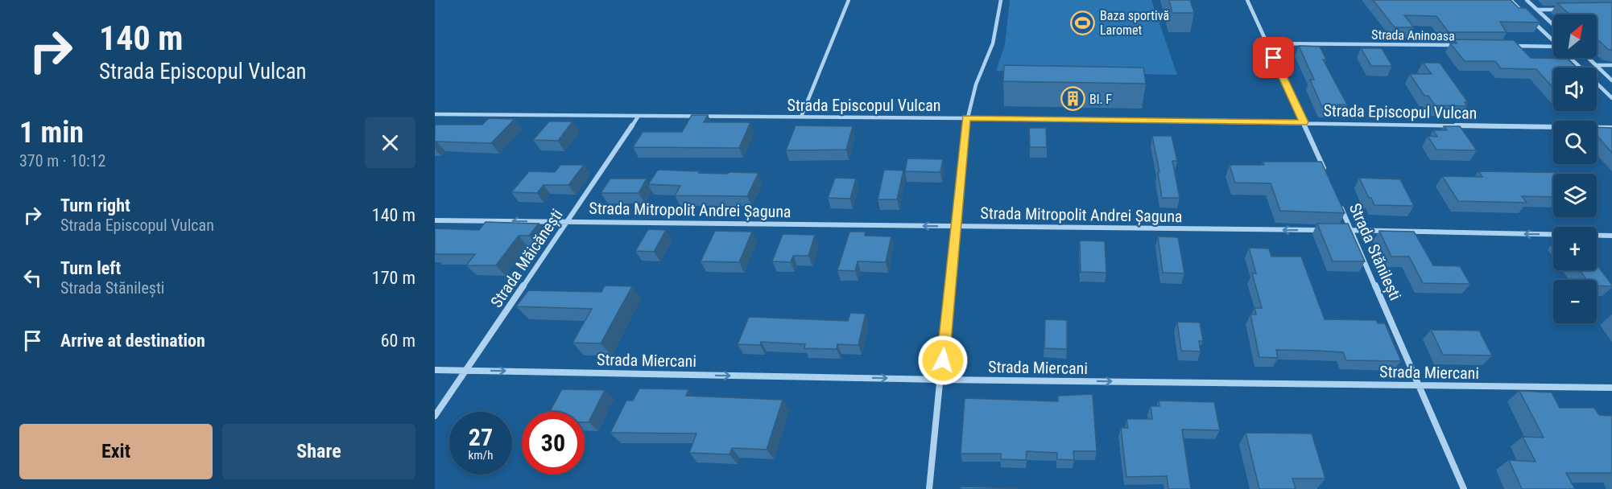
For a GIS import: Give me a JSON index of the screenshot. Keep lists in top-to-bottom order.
{
  "streets": {
    "street": [
      "Strada Aninoasa",
      "Strada Episcopul Vulcan",
      "Strada Mitropolit Andrei Șaguna",
      "Strada Stănilești",
      "Strada Măicănești",
      "Strada Miercani"
    ]
  },
  "crossings": [
    ["Strada Episcopul Vulcan", "Strada Măicănești"],
    ["Strada Mitropolit Andrei Șaguna", "Strada Măicănești"],
    ["Strada Stănilești", "Strada Miercani"],
    ["Strada Măicănești", "Strada Miercani"]
  ],
  "one_way": ["Strada Mitropolit Andrei Șaguna", "Strada Miercani"],
  "places": {
    "sports": ["Baza sportivă Laromet"],
    "building": ["Bl. F"]
  },
  "north": "top right",
  "page": {
    "turn": ["140 m", "Strada Episcopul Vulcan"],
    "map_buttons": ["+", "−"],
    "heading": ["1 min", "370 m · 10:12"],
    "list": [
      {
        "name": "Turn right",
        "note": "Strada Episcopul Vulcan",
        "value": "140 m"
      },
      {
        "name": "Turn left",
        "note": "Strada Stănilești",
        "value": "170 m"
      },
      {
        "name": "Arrive at destination",
        "value": "60 m"
      }
    ],
    "speed": "27 km/h",
    "limit": "30",
    "buttons": ["Exit", "Share"]
  }
}
